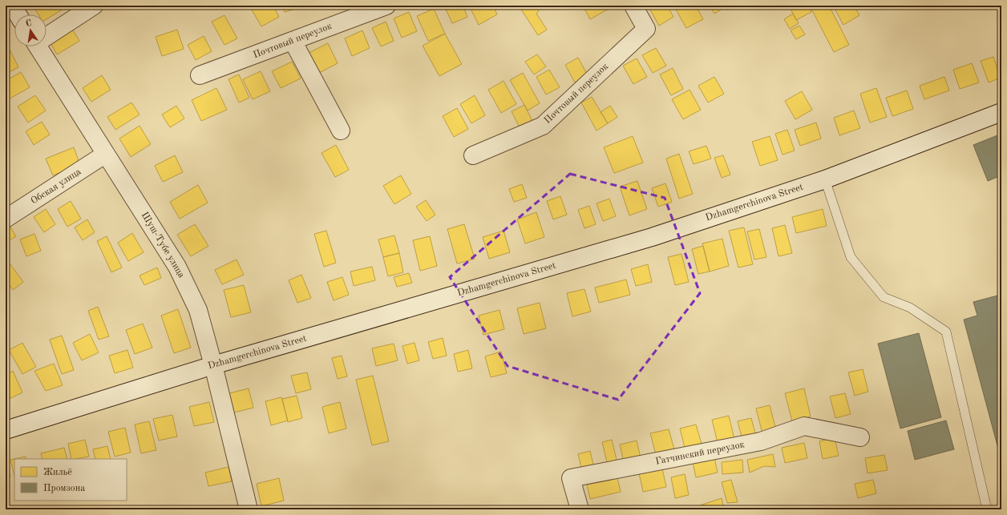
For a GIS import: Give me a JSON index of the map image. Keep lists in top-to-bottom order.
{
  "streets": {
    "street": [
      "Почтовый переулок",
      "Обская улица",
      "Dzhamgerchinova Street",
      "Шуш-Тубе улица",
      "Гатчинский переулок"
    ]
  },
  "crossings": [
    ["Обская улица", "Шуш-Тубе улица"],
    ["Dzhamgerchinova Street", "Шуш-Тубе улица"]
  ],
  "legend": ["Жильё", "Промзона"],
  "north": "top"
}
